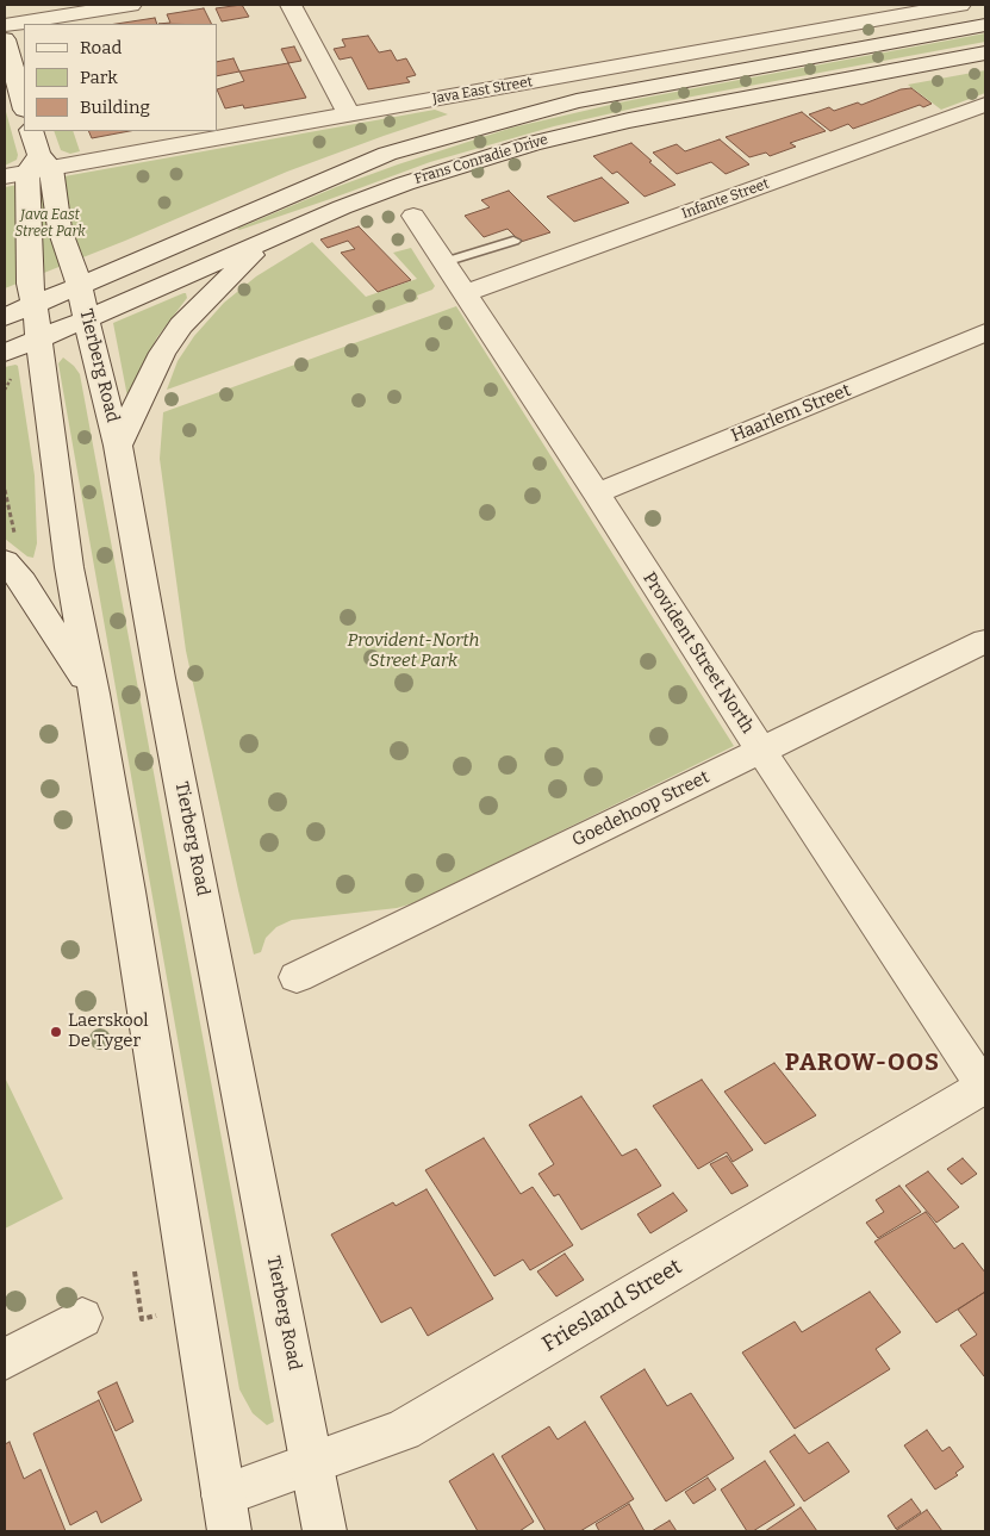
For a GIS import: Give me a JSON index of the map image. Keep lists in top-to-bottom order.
{
  "streets": {
    "street": [
      "Java East Street",
      "Frans Conradie Drive",
      "Infante Street",
      "Tierberg Road",
      "Haarlem Street",
      "Provident Street North",
      "Goedehoop Street",
      "Friesland Street"
    ]
  },
  "crossings": [
    ["Java East Street", "Tierberg Road"],
    ["Frans Conradie Drive", "Tierberg Road"],
    ["Infante Street", "Provident Street North"],
    ["Tierberg Road", "Friesland Street"],
    ["Haarlem Street", "Provident Street North"],
    ["Provident Street North", "Goedehoop Street"],
    ["Provident Street North", "Friesland Street"]
  ],
  "districts": ["PAROW-OOS"],
  "parks": ["Java East Street Park", "Provident-North Street Park"],
  "places": ["Laerskool De Tyger"],
  "legend": ["Road", "Park", "Building"]
}
